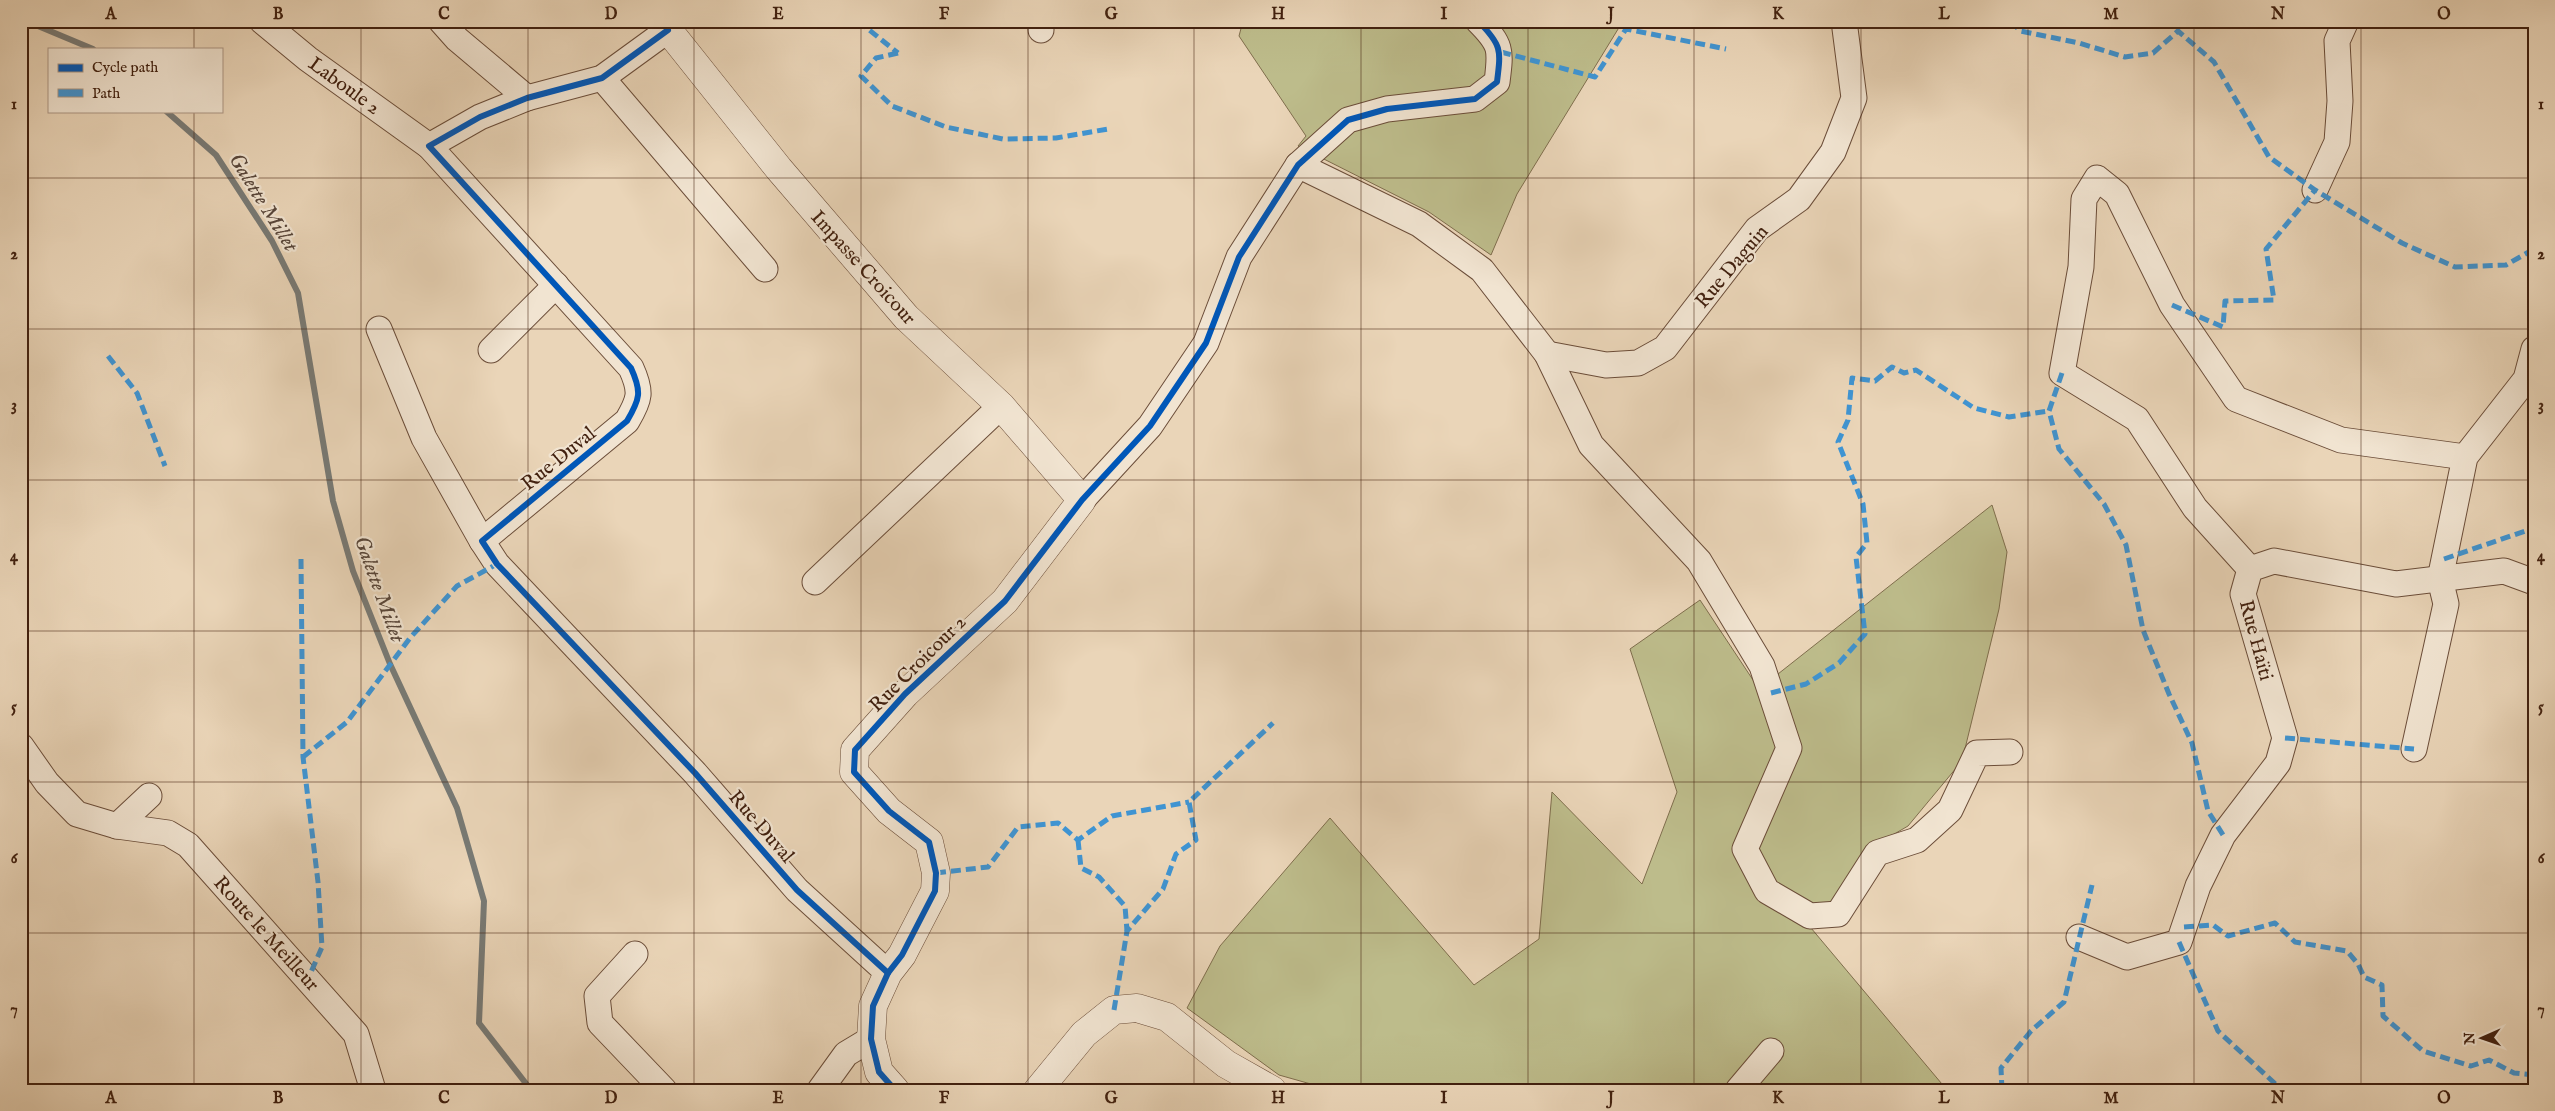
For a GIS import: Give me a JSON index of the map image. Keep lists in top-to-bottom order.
{
  "streets": {
    "street": [
      "Laboule 2",
      "Rue Daguin",
      "Impasse Croicour",
      "Rue Duval",
      "Rue Haïti",
      "Rue Croicour 2",
      "Route le Meilleur"
    ]
  },
  "crossings": [
    ["Laboule 2", "Rue Duval"],
    ["Impasse Croicour", "Rue Croicour 2"],
    ["Rue Duval", "Rue Croicour 2"]
  ],
  "water": ["Galette Millet"],
  "legend": ["Cycle path", "Path"],
  "north": "left",
  "grid": {
    "columns": [
      "A",
      "B",
      "C",
      "D",
      "E",
      "F",
      "G",
      "H",
      "I",
      "J",
      "K",
      "L",
      "M",
      "N",
      "O"
    ],
    "rows": [
      "1",
      "2",
      "3",
      "4",
      "5",
      "6",
      "7"
    ]
  }
}
